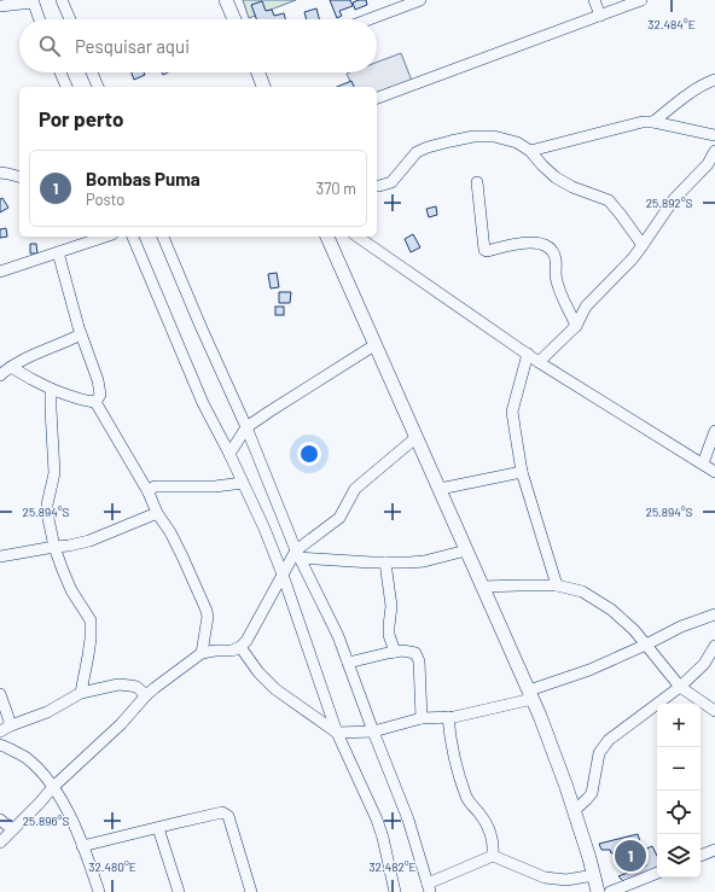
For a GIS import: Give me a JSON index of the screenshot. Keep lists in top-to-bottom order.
{
  "page": {
    "search": "Pesquisar aqui",
    "heading": "Por perto",
    "list": [
      {
        "mark": "1",
        "name": "Bombas Puma",
        "note": "Posto",
        "value": "370 m"
      }
    ],
    "map_buttons": ["+", "−"],
    "pins": "1"
  },
  "coordinates": [
    "32.484°E",
    "25.892°S",
    "25.894°S",
    "25.896°S",
    "32.480°E",
    "32.482°E"
  ]
}
